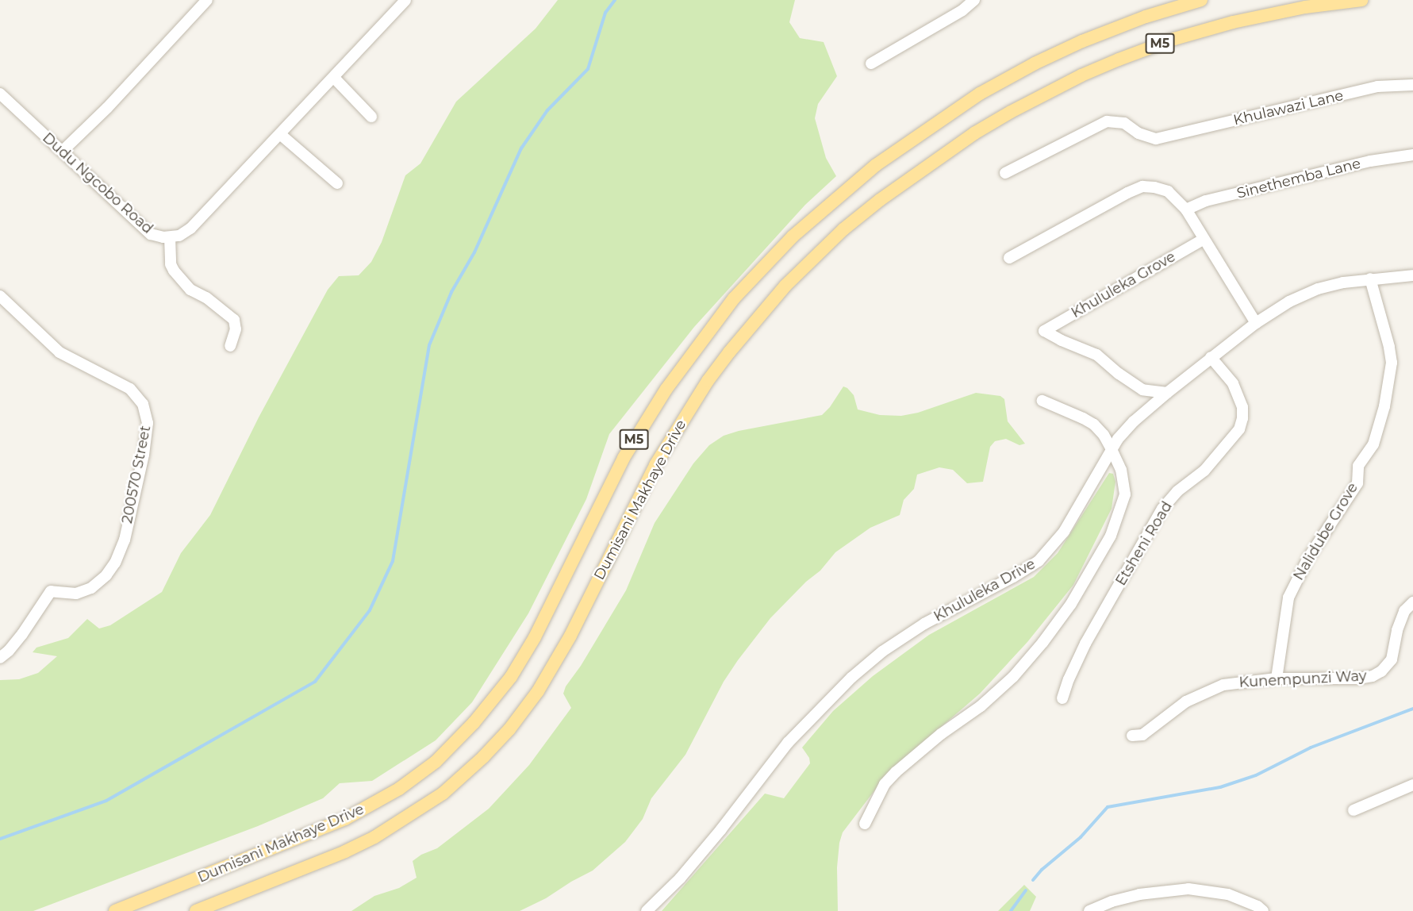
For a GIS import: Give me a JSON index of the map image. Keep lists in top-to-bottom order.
{
  "streets": {
    "main road": ["M5", "Dumisani Makhaye Drive"],
    "street": [
      "Khulawazi Lane",
      "Sinethemba Lane",
      "Dudu Ngcobo Road",
      "Khululeka Grove",
      "200570 Street",
      "Nalidube Grove",
      "Etsheni Road",
      "Khululeka Drive",
      "Kunempunzi Way"
    ]
  },
  "crossings": [
    ["Khululeka Grove", "Khululeka Drive"],
    ["Nalidube Grove", "Khululeka Drive"],
    ["Nalidube Grove", "Kunempunzi Way"],
    ["Etsheni Road", "Khululeka Drive"]
  ]
}
